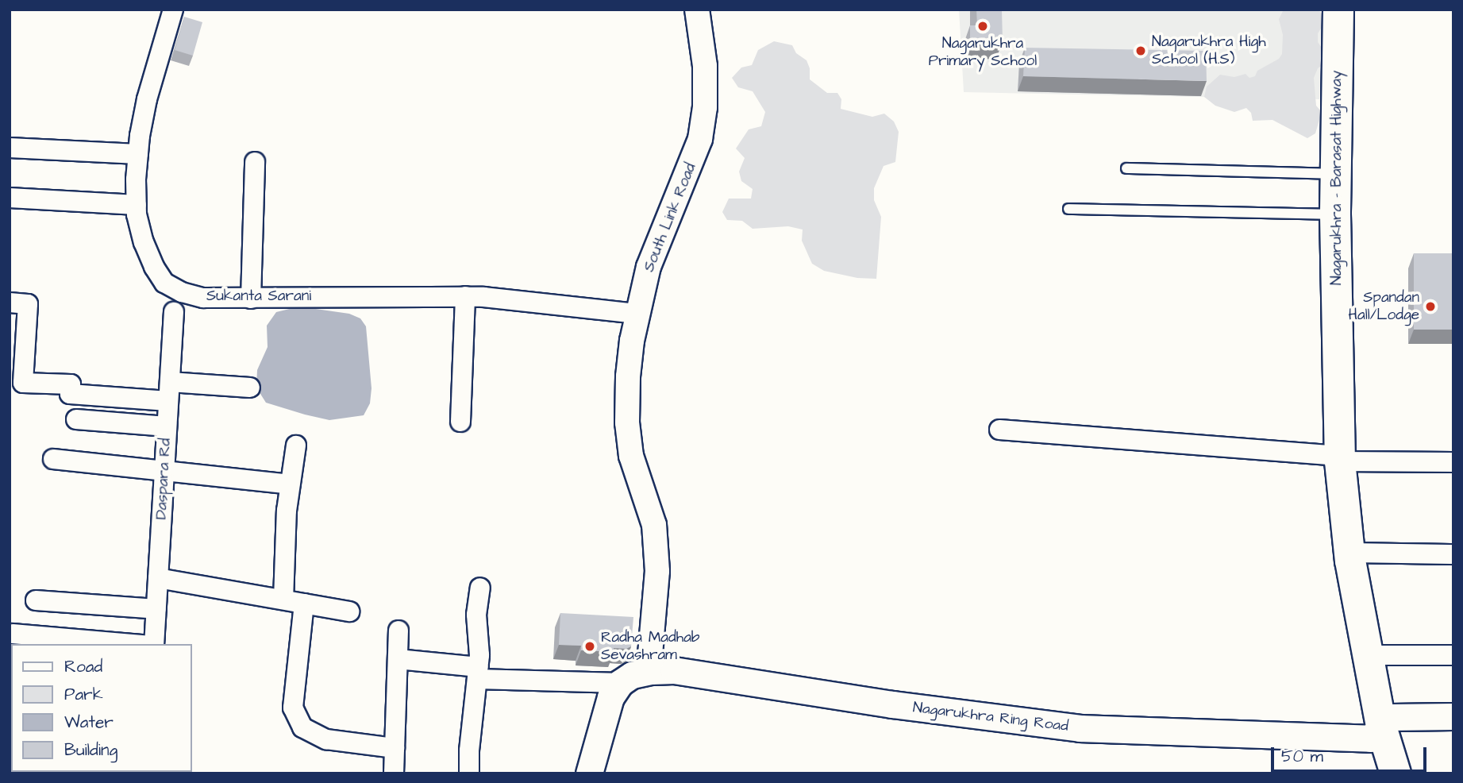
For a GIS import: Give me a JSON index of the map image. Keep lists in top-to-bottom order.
{
  "streets": {
    "main road": ["Nagarukhra - Barasat Highway", "Nagarukhra Ring Road"],
    "street": ["South Link Road", "Sukanta Sarani", "Daspara Rd"]
  },
  "crossings": [
    ["Nagarukhra - Barasat Highway", "Nagarukhra Ring Road"],
    ["South Link Road", "Sukanta Sarani"]
  ],
  "places": [
    "Nagarukhra Primary School",
    "Nagarukhra High School (H.S)",
    "Spandan Hall/Lodge",
    "Radha Madhab Sevashram"
  ],
  "legend": [
    "Road",
    "Park",
    "Water",
    "Building"
  ],
  "scale_bar": "50 m"
}
